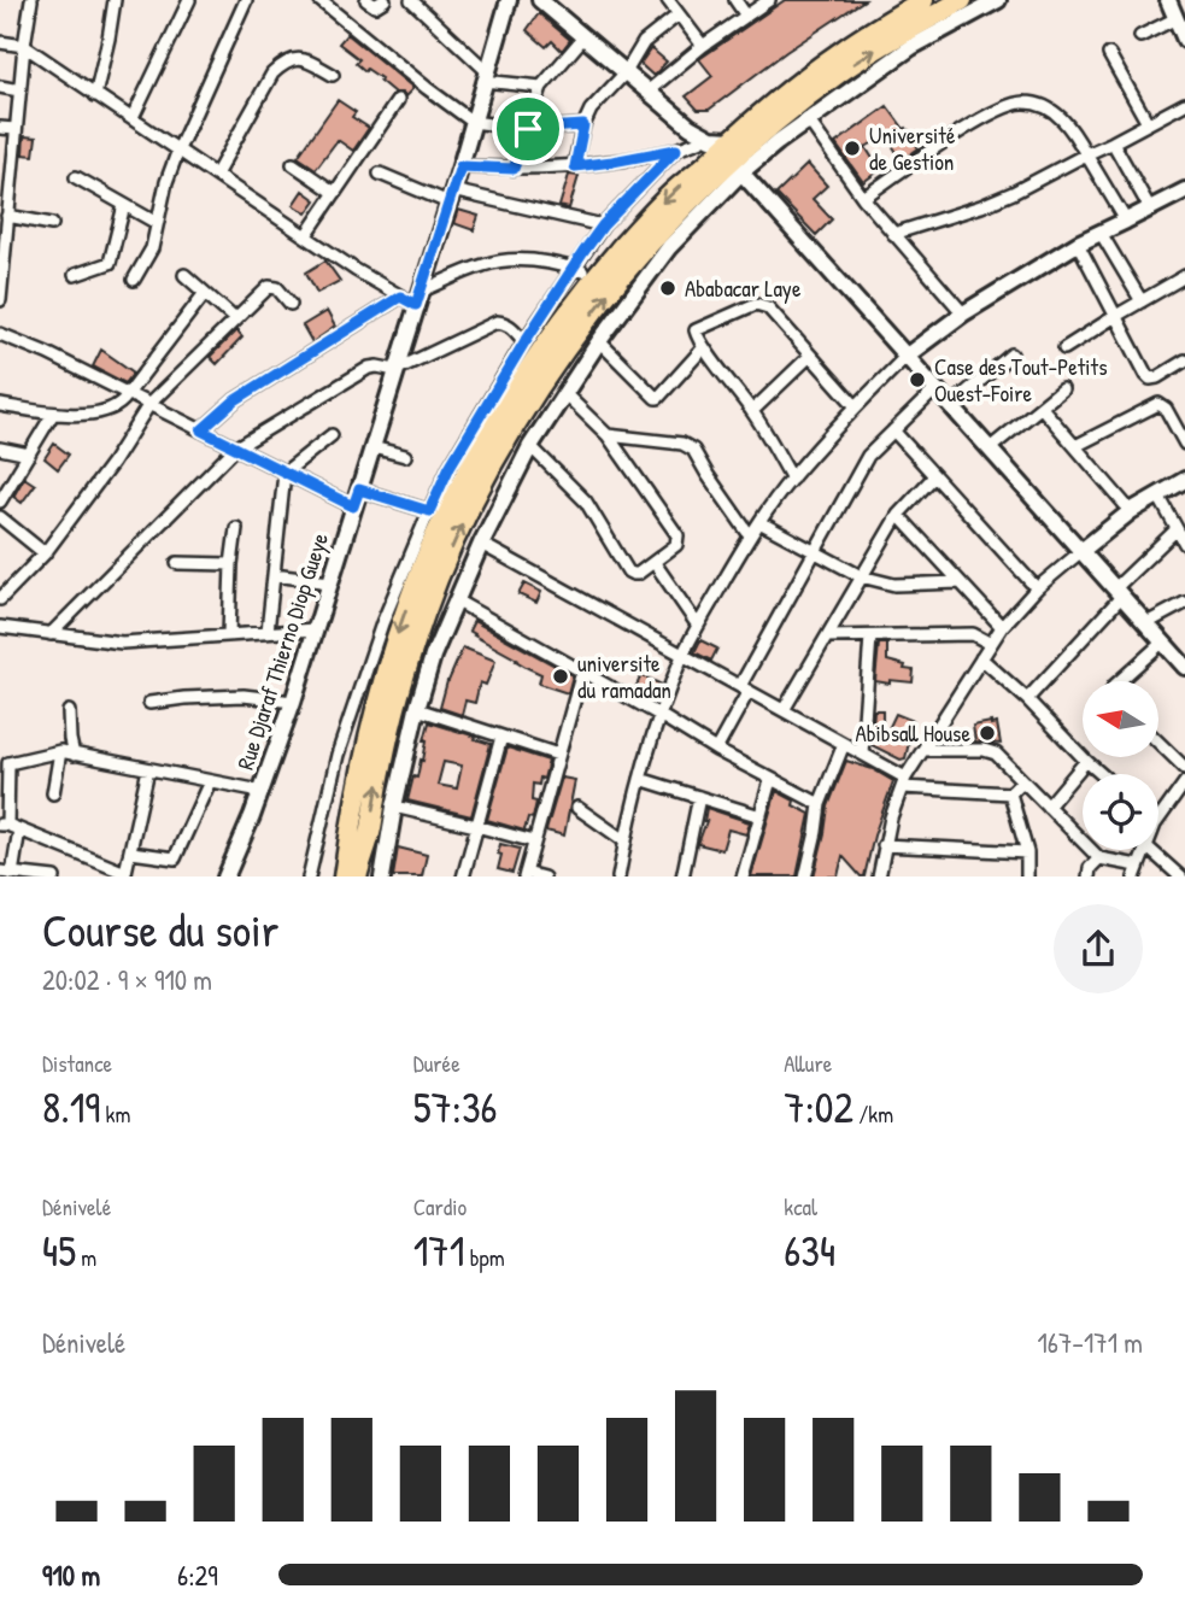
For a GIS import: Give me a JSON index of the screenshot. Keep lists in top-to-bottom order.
{
  "streets": {
    "street": ["Rue Djaraf Thierno Diop Gueye"]
  },
  "places": [
    "Université de Gestion",
    "Ababacar Laye",
    "Case des Tout-Petits Ouest-Foire",
    "universite du ramadan",
    "Abibsall House"
  ],
  "north": "left",
  "page": {
    "heading": ["Course du soir", "20:02 · 9 × 910 m"],
    "stats": [
      ["Distance", "8.19 km"],
      ["Durée", "57:36"],
      ["Allure", "7:02 /km"],
      ["Dénivelé", "45 m"],
      ["Cardio", "171 bpm"],
      ["kcal", "634"]
    ],
    "chart": ["Dénivelé", "167–171 m"],
    "list": [
      {
        "name": "910 m",
        "note": "6:29"
      }
    ]
  }
}
